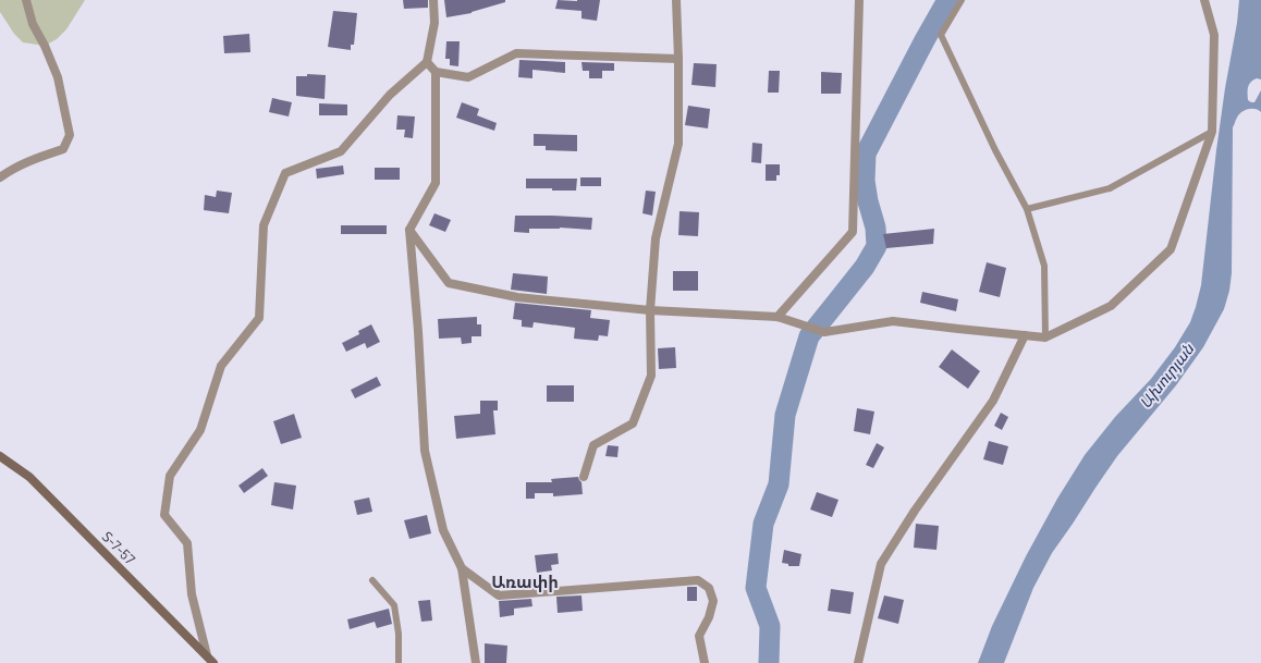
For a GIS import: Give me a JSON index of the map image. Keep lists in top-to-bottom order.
{
  "streets": {
    "street": ["Տ-7-57"]
  },
  "districts": ["Առափի"],
  "water": ["Ախուրյան"]
}
